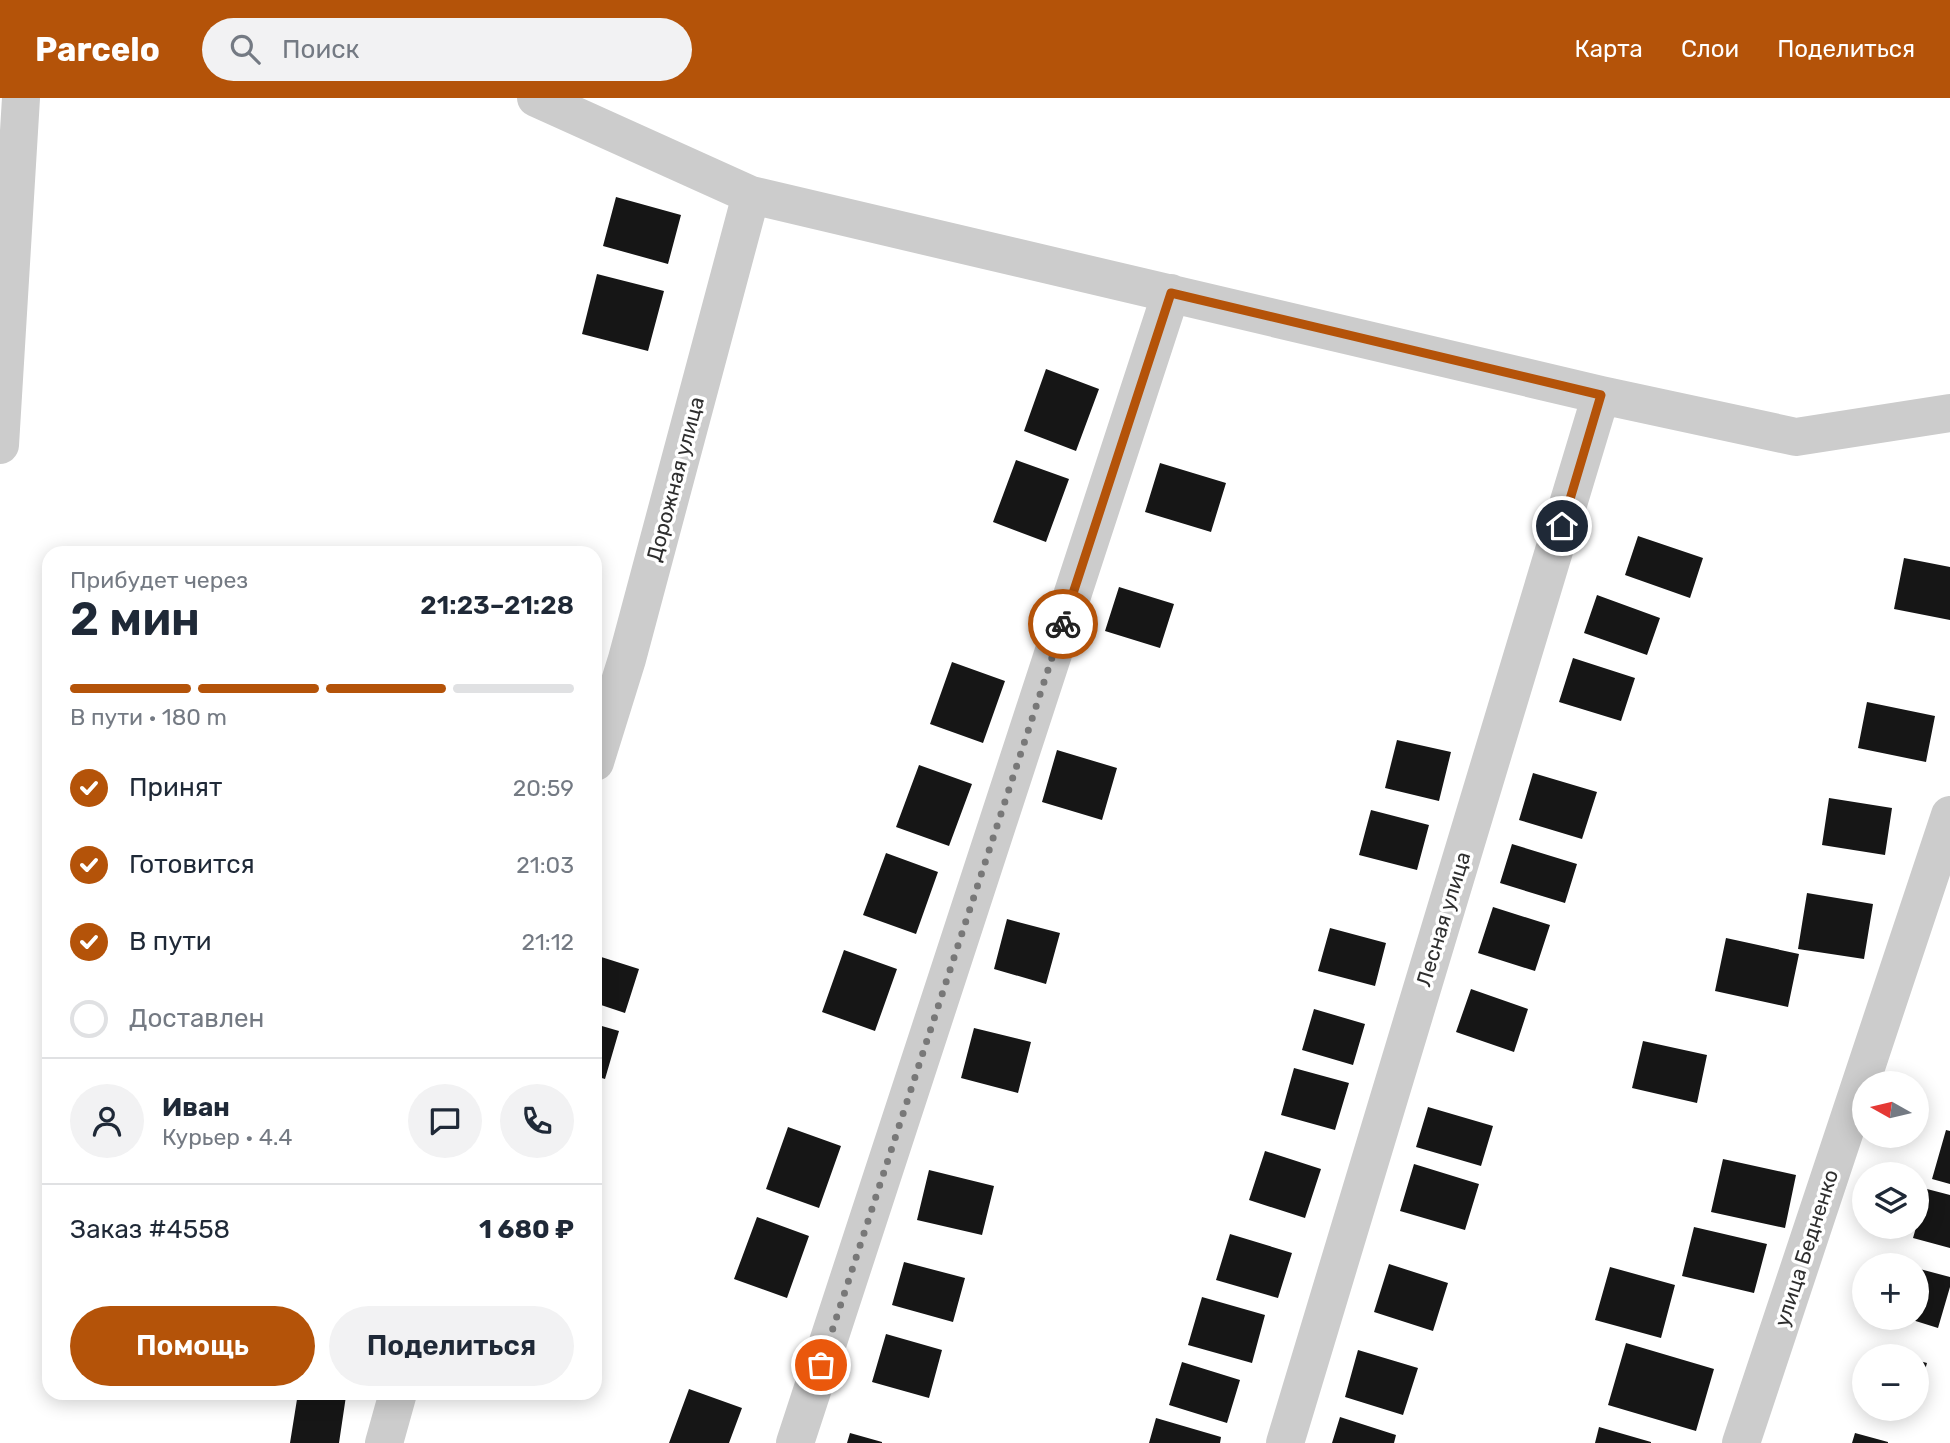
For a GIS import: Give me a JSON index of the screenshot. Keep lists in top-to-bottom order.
{
  "streets": {
    "street": ["Дорожная улица", "Лесная улица", "улица Бедненко"]
  },
  "north": "left",
  "page": {
    "header": "Parcelo",
    "search": "Поиск",
    "nav": ["Карта", "Слои", "Поделиться"],
    "heading": ["2 мин", "Прибудет через", "21:23–21:28"],
    "panel": [
      "Иван",
      "Курьер · 4.4",
      "Заказ #4558",
      "1 680 ₽"
    ],
    "bar": "В пути · 180 m",
    "list": [
      ["Принят", "20:59"],
      ["Готовится", "21:03"],
      ["В пути", "21:12"],
      "Доставлен"
    ],
    "map_buttons": ["+", "−"],
    "buttons": ["Помощь", "Поделиться"]
  }
}
